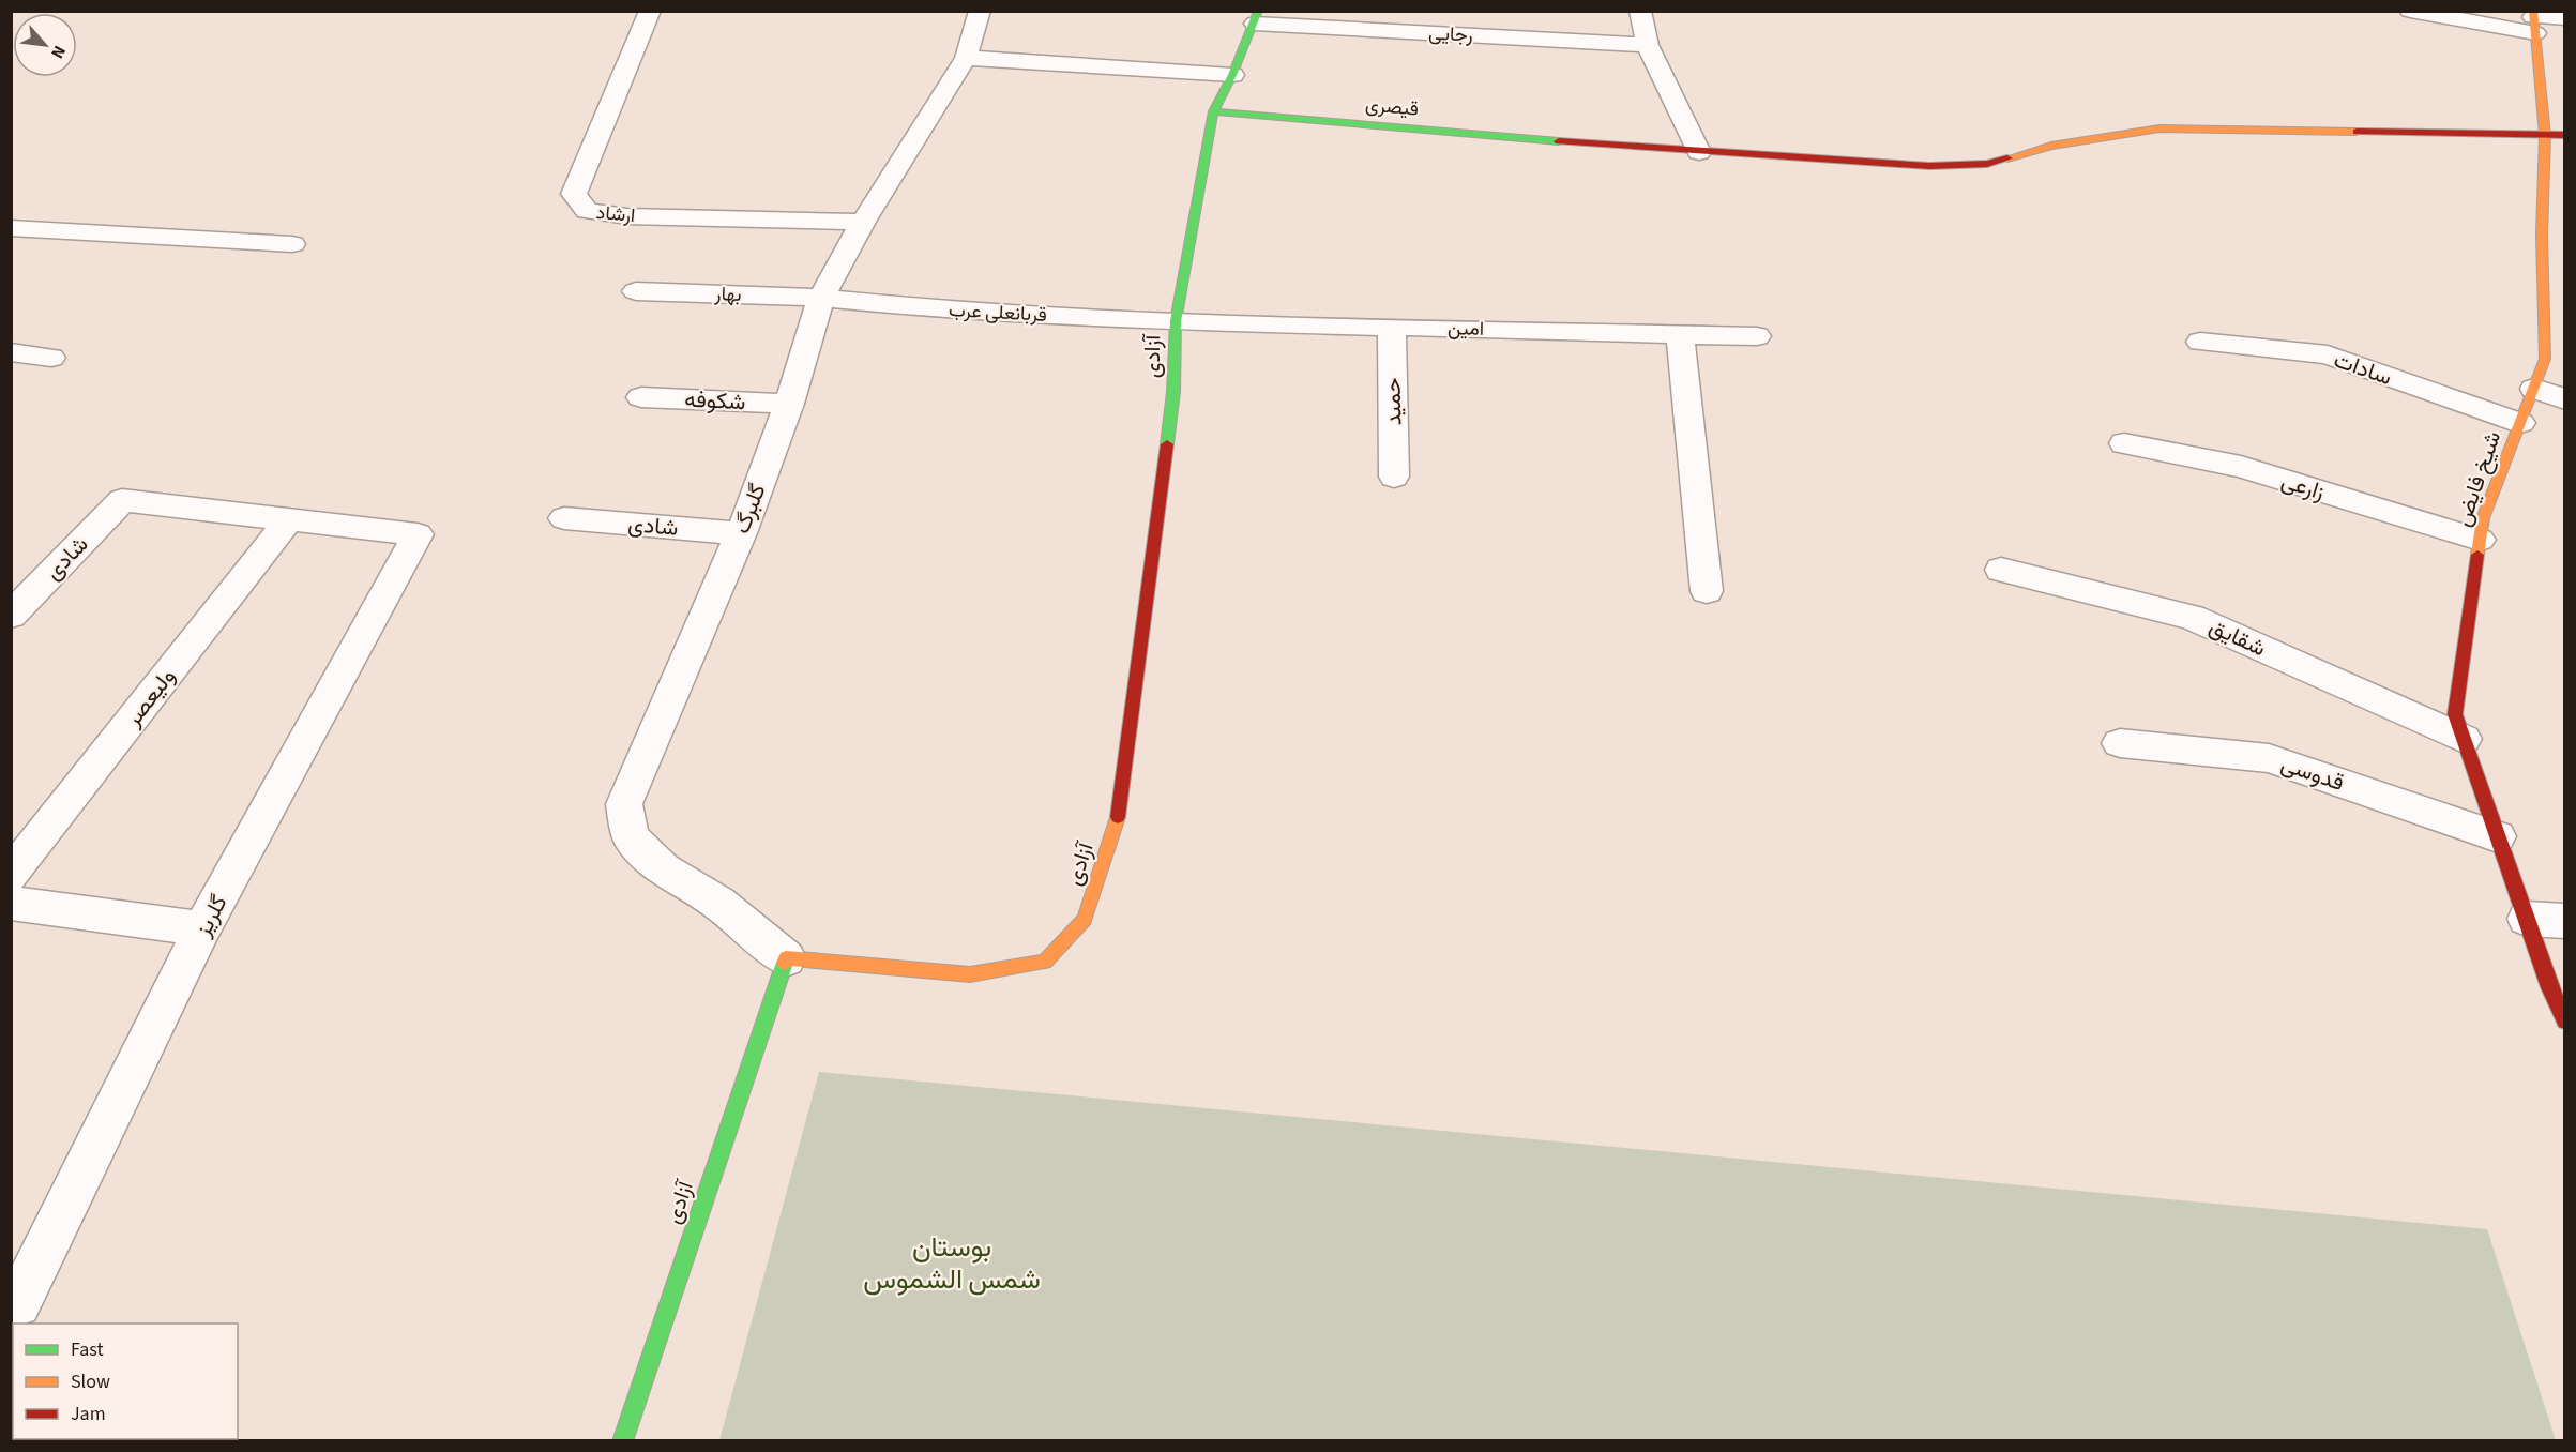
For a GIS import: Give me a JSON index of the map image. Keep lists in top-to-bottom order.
{
  "streets": {
    "street": [
      "رجایی",
      "قیصری",
      "ارشاد",
      "بهار",
      "قربانعلی عرب",
      "امین",
      "آزادی",
      "سادات",
      "شکوفه",
      "حمید",
      "شیخ فایض",
      "زارعی",
      "گلبرگ",
      "شادی",
      "شقایق",
      "ولیعصر",
      "قدوسی",
      "گلریز"
    ]
  },
  "crossings": [
    ["رجایی", "آزادی"],
    ["قیصری", "آزادی"],
    ["قیصری", "شیخ فایض"],
    ["ارشاد", "گلبرگ"],
    ["بهار", "قربانعلی عرب"],
    ["بهار", "گلبرگ"],
    ["قربانعلی عرب", "امین"],
    ["قربانعلی عرب", "آزادی"],
    ["قربانعلی عرب", "گلبرگ"],
    ["امین", "آزادی"],
    ["امین", "حمید"],
    ["آزادی", "گلبرگ"],
    ["سادات", "شیخ فایض"],
    ["شکوفه", "گلبرگ"],
    ["شیخ فایض", "زارعی"],
    ["شیخ فایض", "شقایق"],
    ["شیخ فایض", "قدوسی"],
    ["گلبرگ", "شادی"],
    ["شادی", "ولیعصر"],
    ["شادی", "گلریز"],
    ["ولیعصر", "گلریز"]
  ],
  "parks": ["بوستان شمس الشموس"],
  "legend": ["Fast", "Slow", "Jam"],
  "north": "bottom right"
}
